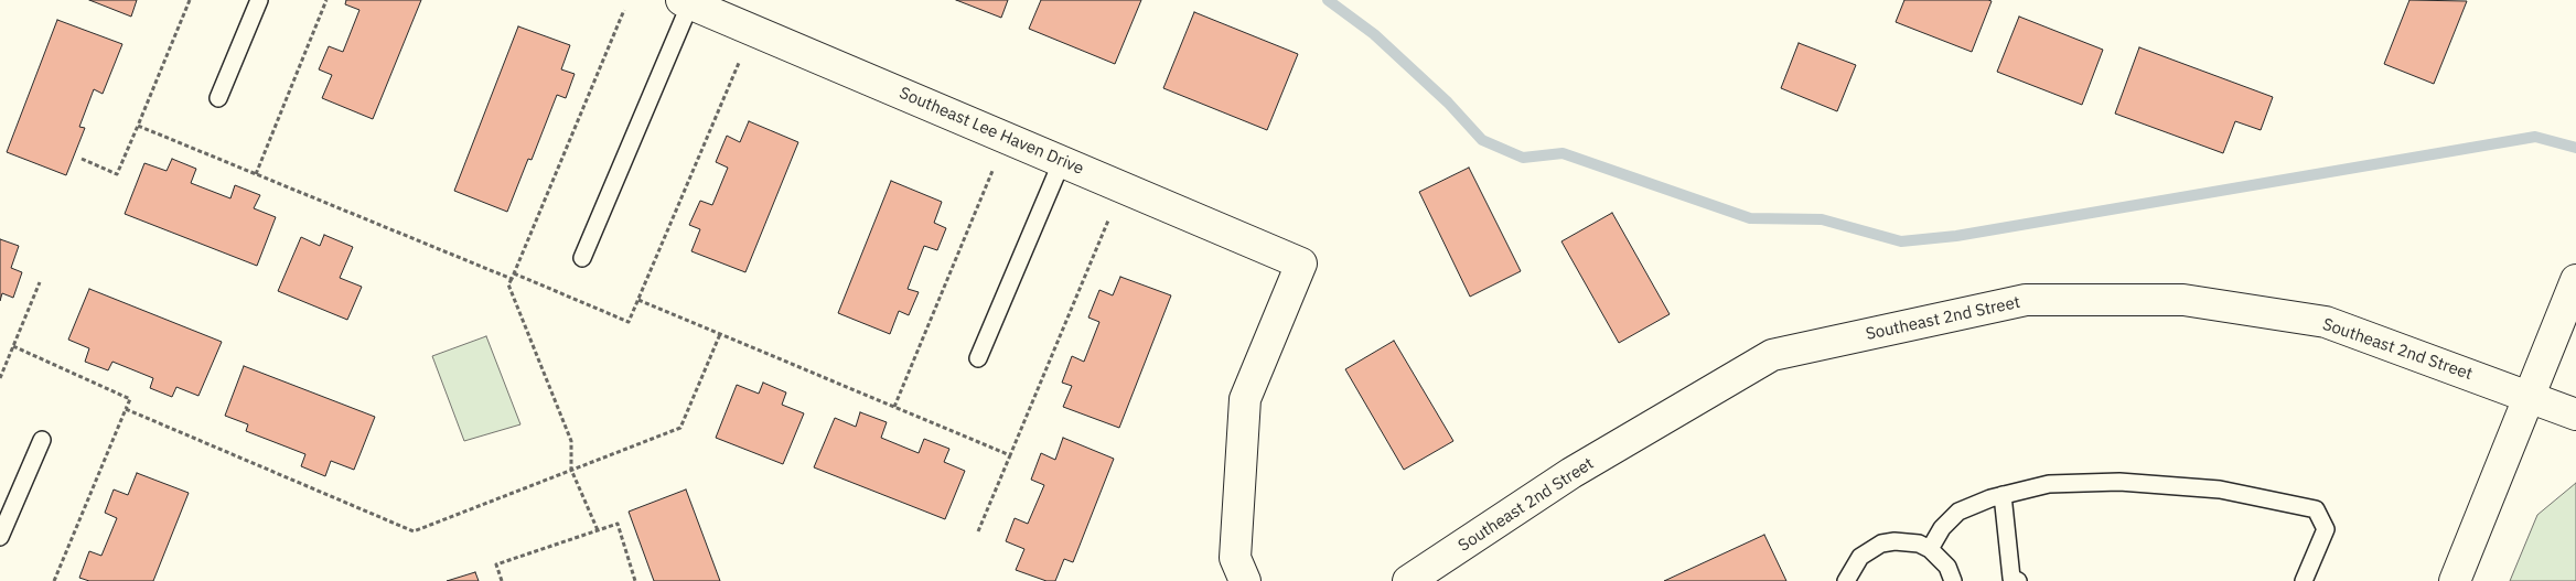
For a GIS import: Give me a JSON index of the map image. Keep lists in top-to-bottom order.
{
  "streets": {
    "street": ["Southeast Lee Haven Drive", "Southeast 2nd Street"]
  }
}
